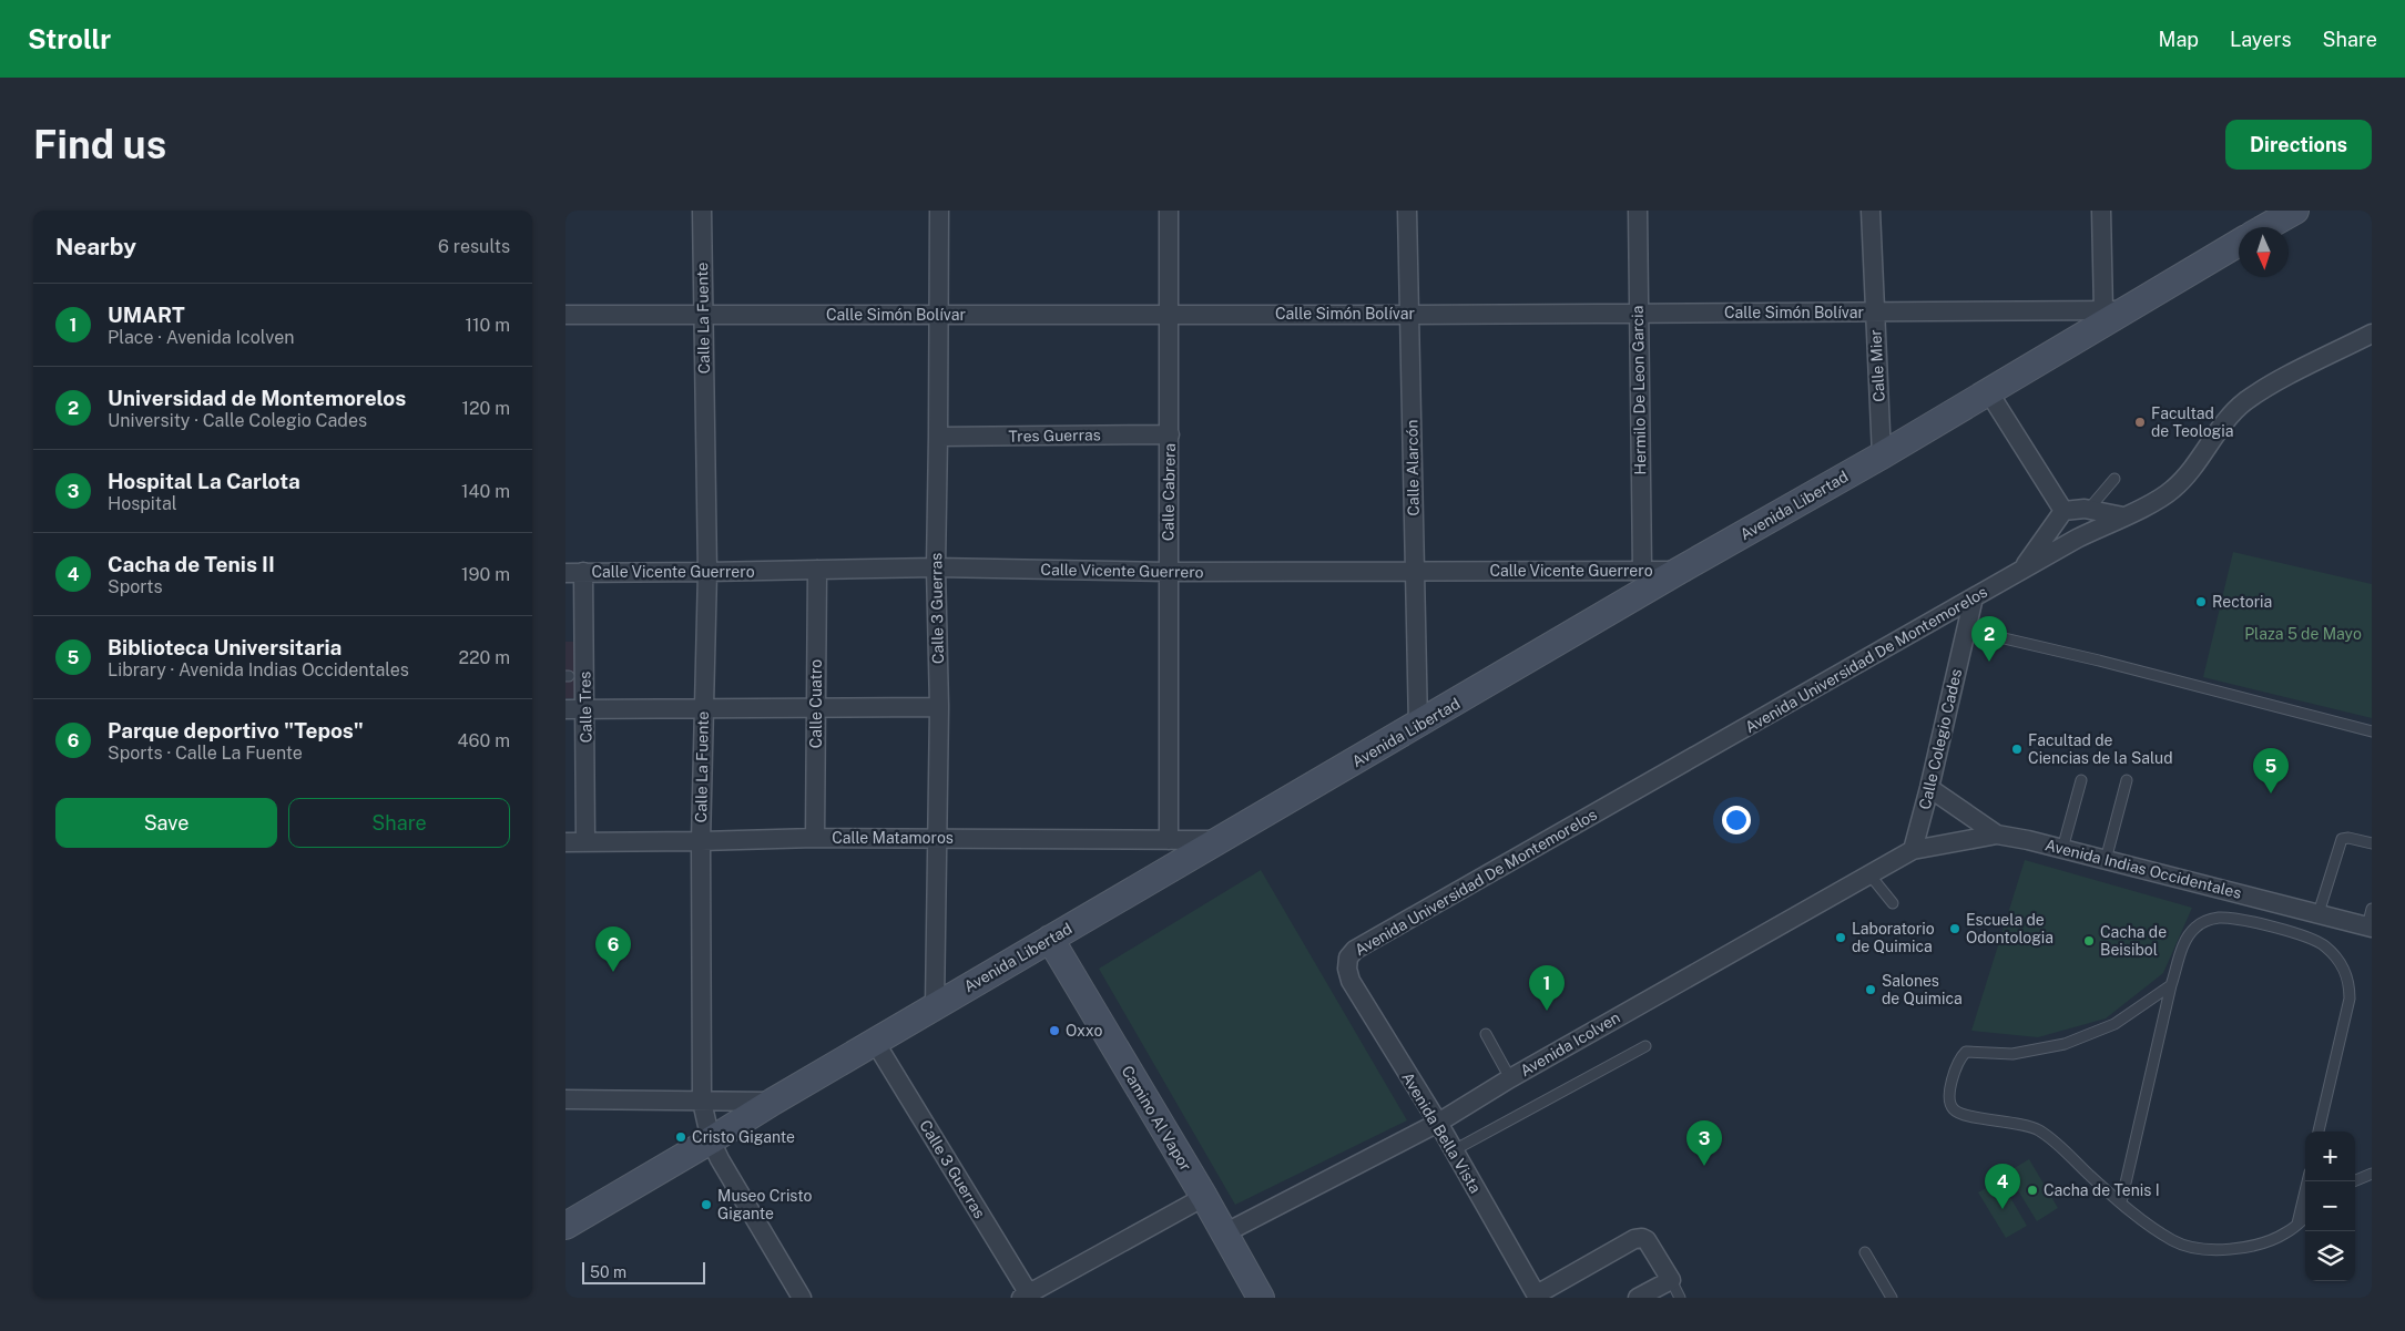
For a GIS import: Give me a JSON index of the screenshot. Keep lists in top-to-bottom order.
{
  "streets": {
    "street": [
      "Calle Simón Bolívar",
      "Calle La Fuente",
      "Calle Mier",
      "Hermilo De Leon Garcia",
      "Tres Guerras",
      "Calle Alarcón",
      "Calle Cabrera",
      "Avenida Libertad",
      "Calle Vicente Guerrero",
      "Calle 3 Guerras",
      "Avenida Universidad De Montemorelos",
      "Calle Cuatro",
      "Calle Tres",
      "Calle Colegio Cades",
      "Calle Matamoros",
      "Avenida Indias Occidentales",
      "Avenida Icolven",
      "Camino Al Vapor",
      "Avenida Bella Vista"
    ]
  },
  "crossings": [
    ["Calle Simón Bolívar", "Calle La Fuente"],
    ["Calle Simón Bolívar", "Calle Mier"],
    ["Calle Simón Bolívar", "Hermilo De Leon Garcia"],
    ["Calle Simón Bolívar", "Calle Alarcón"],
    ["Calle Simón Bolívar", "Calle Cabrera"],
    ["Calle Simón Bolívar", "Avenida Libertad"],
    ["Calle Simón Bolívar", "Calle 3 Guerras"],
    ["Calle La Fuente", "Avenida Libertad"],
    ["Calle La Fuente", "Calle Vicente Guerrero"],
    ["Calle La Fuente", "Calle Matamoros"],
    ["Calle Mier", "Avenida Libertad"],
    ["Hermilo De Leon Garcia", "Calle Vicente Guerrero"],
    ["Tres Guerras", "Calle Cabrera"],
    ["Tres Guerras", "Calle 3 Guerras"],
    ["Calle Alarcón", "Avenida Libertad"],
    ["Calle Alarcón", "Calle Vicente Guerrero"],
    ["Calle Cabrera", "Calle Vicente Guerrero"],
    ["Calle Cabrera", "Calle Matamoros"],
    ["Avenida Libertad", "Calle Vicente Guerrero"],
    ["Avenida Libertad", "Calle 3 Guerras"],
    ["Avenida Libertad", "Calle Matamoros"],
    ["Avenida Libertad", "Camino Al Vapor"],
    ["Calle Vicente Guerrero", "Calle 3 Guerras"],
    ["Calle Vicente Guerrero", "Calle Cuatro"],
    ["Calle Vicente Guerrero", "Calle Tres"],
    ["Calle 3 Guerras", "Calle Matamoros"],
    ["Avenida Universidad De Montemorelos", "Calle Colegio Cades"],
    ["Avenida Universidad De Montemorelos", "Avenida Bella Vista"],
    ["Calle Cuatro", "Calle Matamoros"],
    ["Calle Tres", "Calle Matamoros"],
    ["Calle Colegio Cades", "Avenida Indias Occidentales"],
    ["Calle Colegio Cades", "Avenida Icolven"],
    ["Avenida Indias Occidentales", "Avenida Icolven"],
    ["Avenida Icolven", "Camino Al Vapor"],
    ["Avenida Icolven", "Avenida Bella Vista"]
  ],
  "parks": ["Plaza 5 de Mayo"],
  "places": [
    "Facultad de Teologia",
    "Rectoria",
    "Facultad de Ciencias de la Salud",
    "Escuela de Odontologia",
    "Laboratorio de Quimica",
    "Cacha de Beisibol",
    "Salones de Quimica",
    "Oxxo",
    "Cristo Gigante",
    "Cacha de Tenis I",
    "Museo Cristo Gigante"
  ],
  "scale_bar": "50 m",
  "north": "bottom",
  "page": {
    "header": "Strollr",
    "nav": ["Map", "Layers", "Share"],
    "buttons": [
      "Directions",
      ["Save", "Share"]
    ],
    "title": "Find us",
    "heading": ["Nearby", "6 results"],
    "list": [
      {
        "mark": "1",
        "name": "UMART",
        "note": "Place · Avenida Icolven",
        "value": "110 m"
      },
      {
        "mark": "2",
        "name": "Universidad de Montemorelos",
        "note": "University · Calle Colegio Cades",
        "value": "120 m"
      },
      {
        "mark": "3",
        "name": "Hospital La Carlota",
        "note": "Hospital",
        "value": "140 m"
      },
      {
        "mark": "4",
        "name": "Cacha de Tenis II",
        "note": "Sports",
        "value": "190 m"
      },
      {
        "mark": "5",
        "name": "Biblioteca Universitaria",
        "note": "Library · Avenida Indias Occidentales",
        "value": "220 m"
      },
      {
        "mark": "6",
        "name": "Parque deportivo \"Tepos\"",
        "note": "Sports · Calle La Fuente",
        "value": "460 m"
      }
    ],
    "pins": [
      "2",
      "5",
      "6",
      "1",
      "3",
      "4"
    ],
    "map_buttons": ["+", "−"],
    "scale": "50 m"
  }
}
